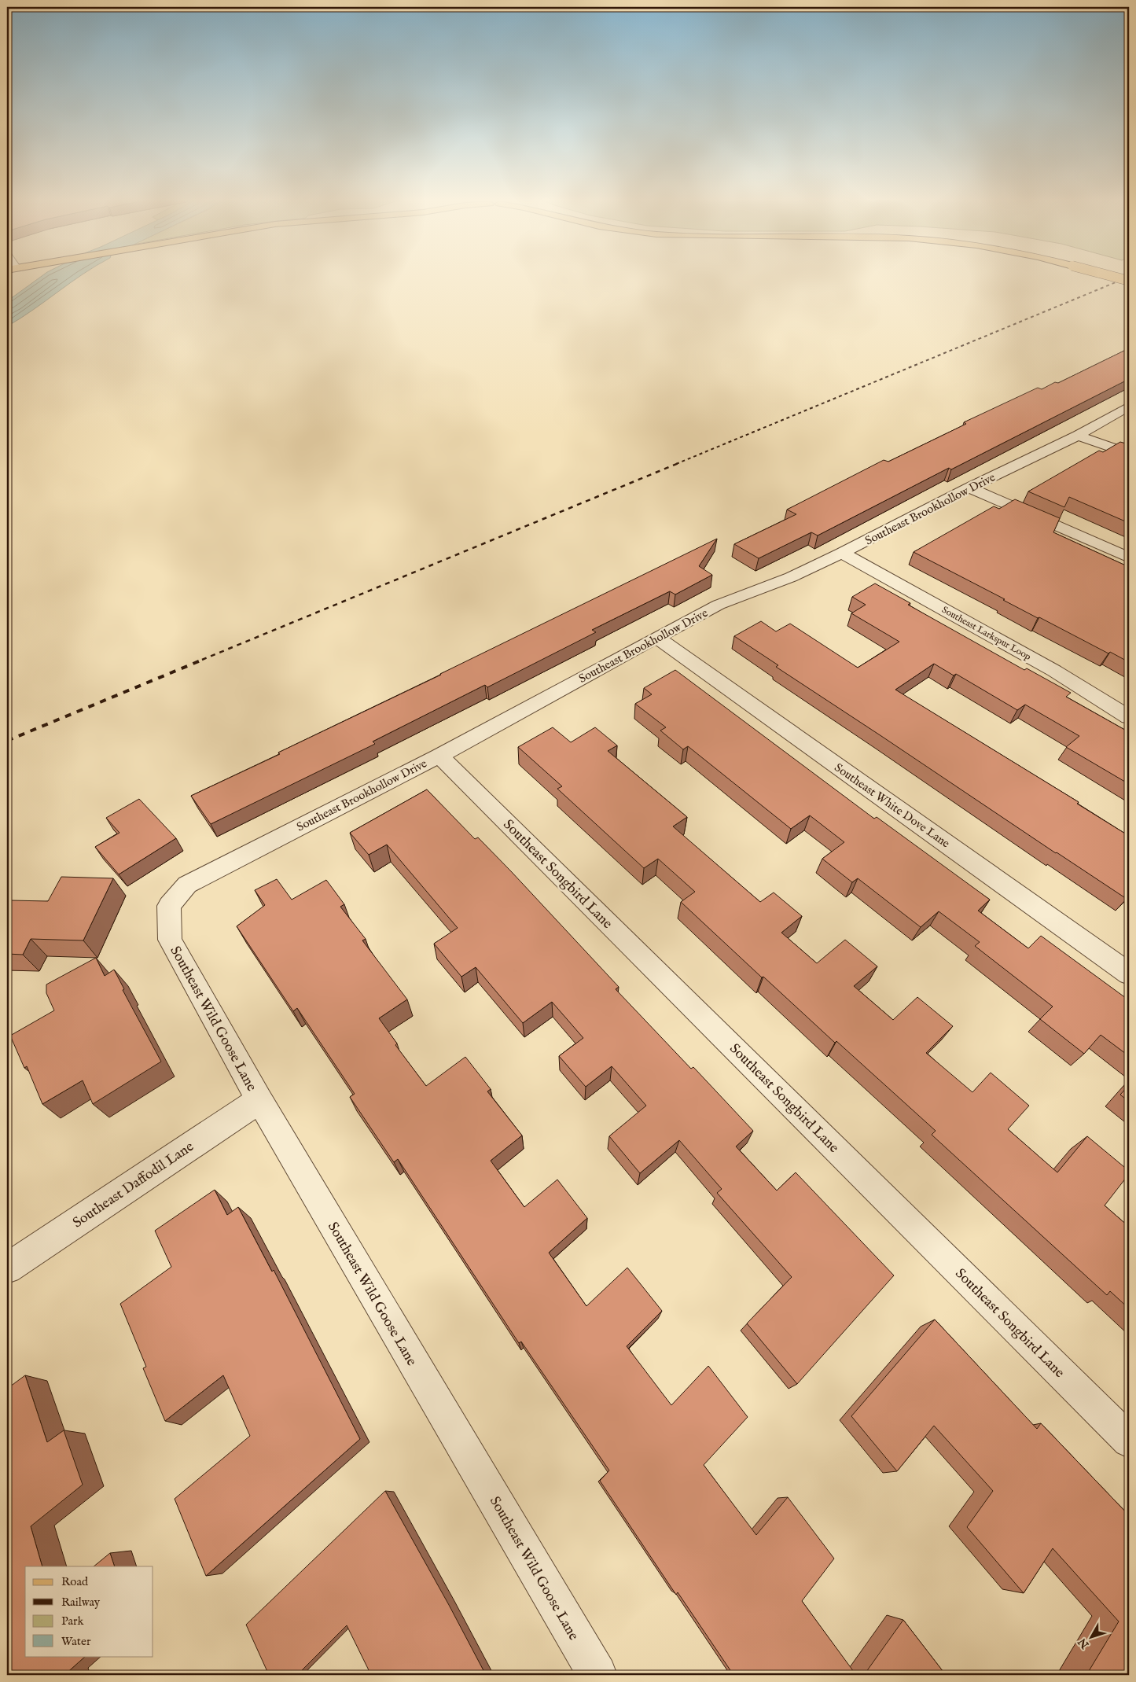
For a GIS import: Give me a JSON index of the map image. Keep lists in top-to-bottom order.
{
  "streets": {
    "street": [
      "Southeast Brookhollow Drive",
      "Southeast Larkspur Loop",
      "Southeast White Dove Lane",
      "Southeast Songbird Lane",
      "Southeast Wild Goose Lane",
      "Southeast Daffodil Lane"
    ]
  },
  "crossings": [
    ["Southeast Brookhollow Drive", "Southeast Larkspur Loop"],
    ["Southeast Brookhollow Drive", "Southeast White Dove Lane"],
    ["Southeast Brookhollow Drive", "Southeast Songbird Lane"],
    ["Southeast Brookhollow Drive", "Southeast Wild Goose Lane"],
    ["Southeast Wild Goose Lane", "Southeast Daffodil Lane"]
  ],
  "legend": [
    "Road",
    "Railway",
    "Park",
    "Water"
  ],
  "north": "bottom left"
}
